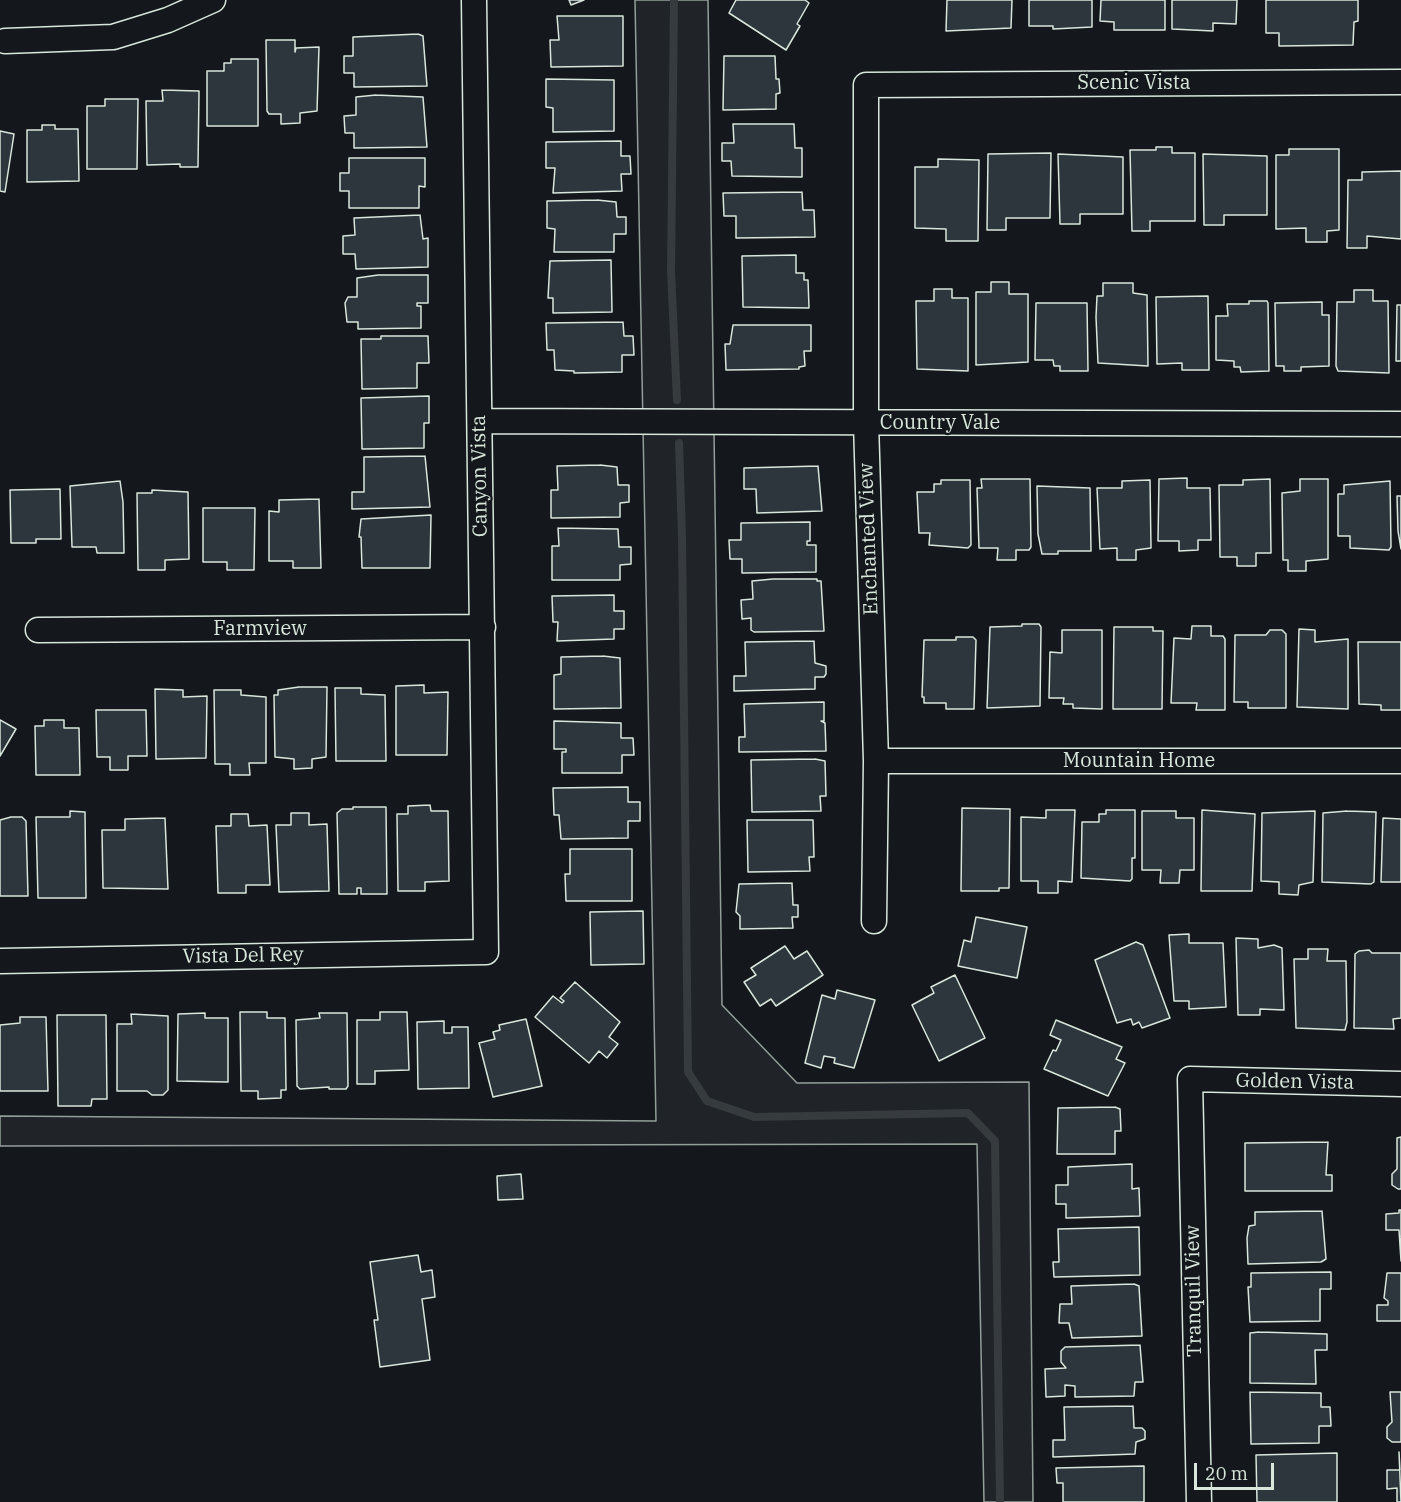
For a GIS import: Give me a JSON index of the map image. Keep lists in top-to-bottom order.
{
  "streets": {
    "street": [
      "Scenic Vista",
      "Country Vale",
      "Canyon Vista",
      "Enchanted View",
      "Farmview",
      "Mountain Home",
      "Vista Del Rey",
      "Golden Vista",
      "Tranquil View"
    ]
  },
  "crossings": [
    ["Scenic Vista", "Enchanted View"],
    ["Country Vale", "Canyon Vista"],
    ["Country Vale", "Enchanted View"],
    ["Canyon Vista", "Farmview"],
    ["Canyon Vista", "Vista Del Rey"],
    ["Enchanted View", "Mountain Home"],
    ["Golden Vista", "Tranquil View"]
  ],
  "scale_bar": "20 m"
}
